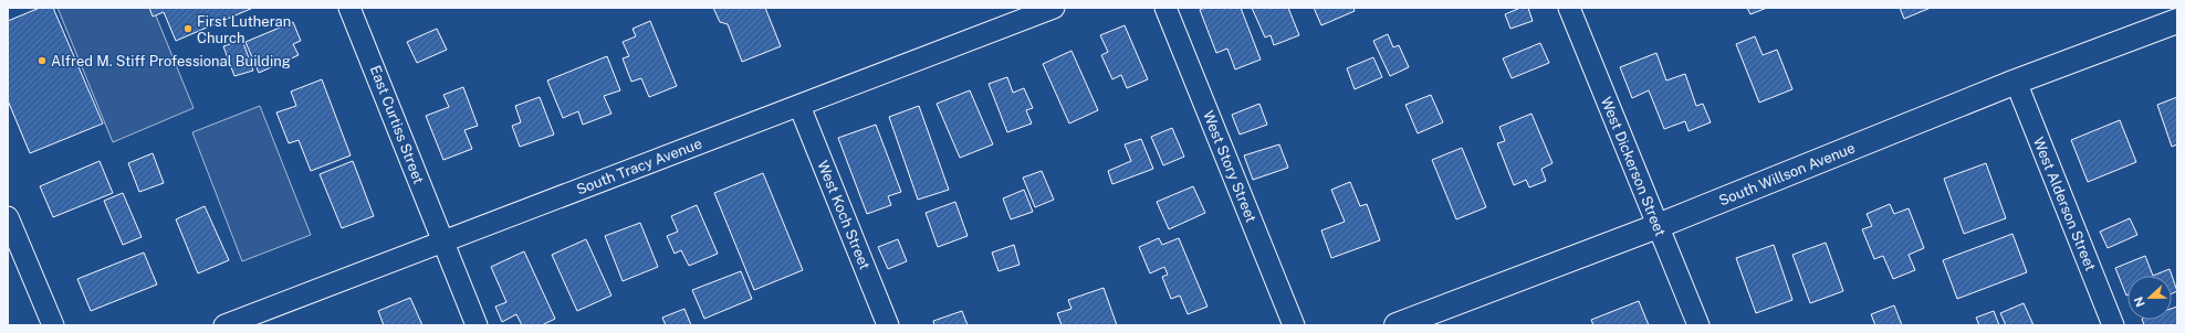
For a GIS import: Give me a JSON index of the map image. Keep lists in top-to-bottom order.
{
  "streets": {
    "main road": ["South Willson Avenue"],
    "street": [
      "East Curtiss Street",
      "South Tracy Avenue",
      "West Story Street",
      "West Dickerson Street",
      "West Alderson Street",
      "West Koch Street"
    ]
  },
  "crossings": [
    ["East Curtiss Street", "South Tracy Avenue"],
    ["South Tracy Avenue", "West Koch Street"],
    ["West Dickerson Street", "South Willson Avenue"],
    ["South Willson Avenue", "West Alderson Street"]
  ],
  "places": ["First Lutheran Church", "Alfred M. Stiff Professional Building"],
  "north": "left"
}
